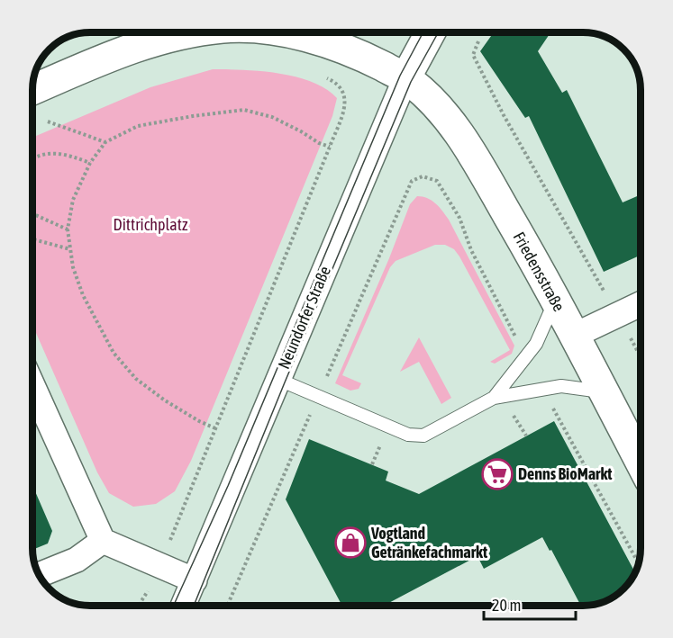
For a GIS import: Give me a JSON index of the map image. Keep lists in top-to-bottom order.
{
  "streets": {
    "main road": ["Friedensstraße", "Neundorfer Straße"]
  },
  "crossings": [
    ["Friedensstraße", "Neundorfer Straße"]
  ],
  "parks": ["Dittrichplatz"],
  "places": {
    "supermarket": ["Denns BioMarkt"],
    "shop": ["Vogtland Getränkefachmarkt"]
  },
  "scale_bar": "20 m"
}
